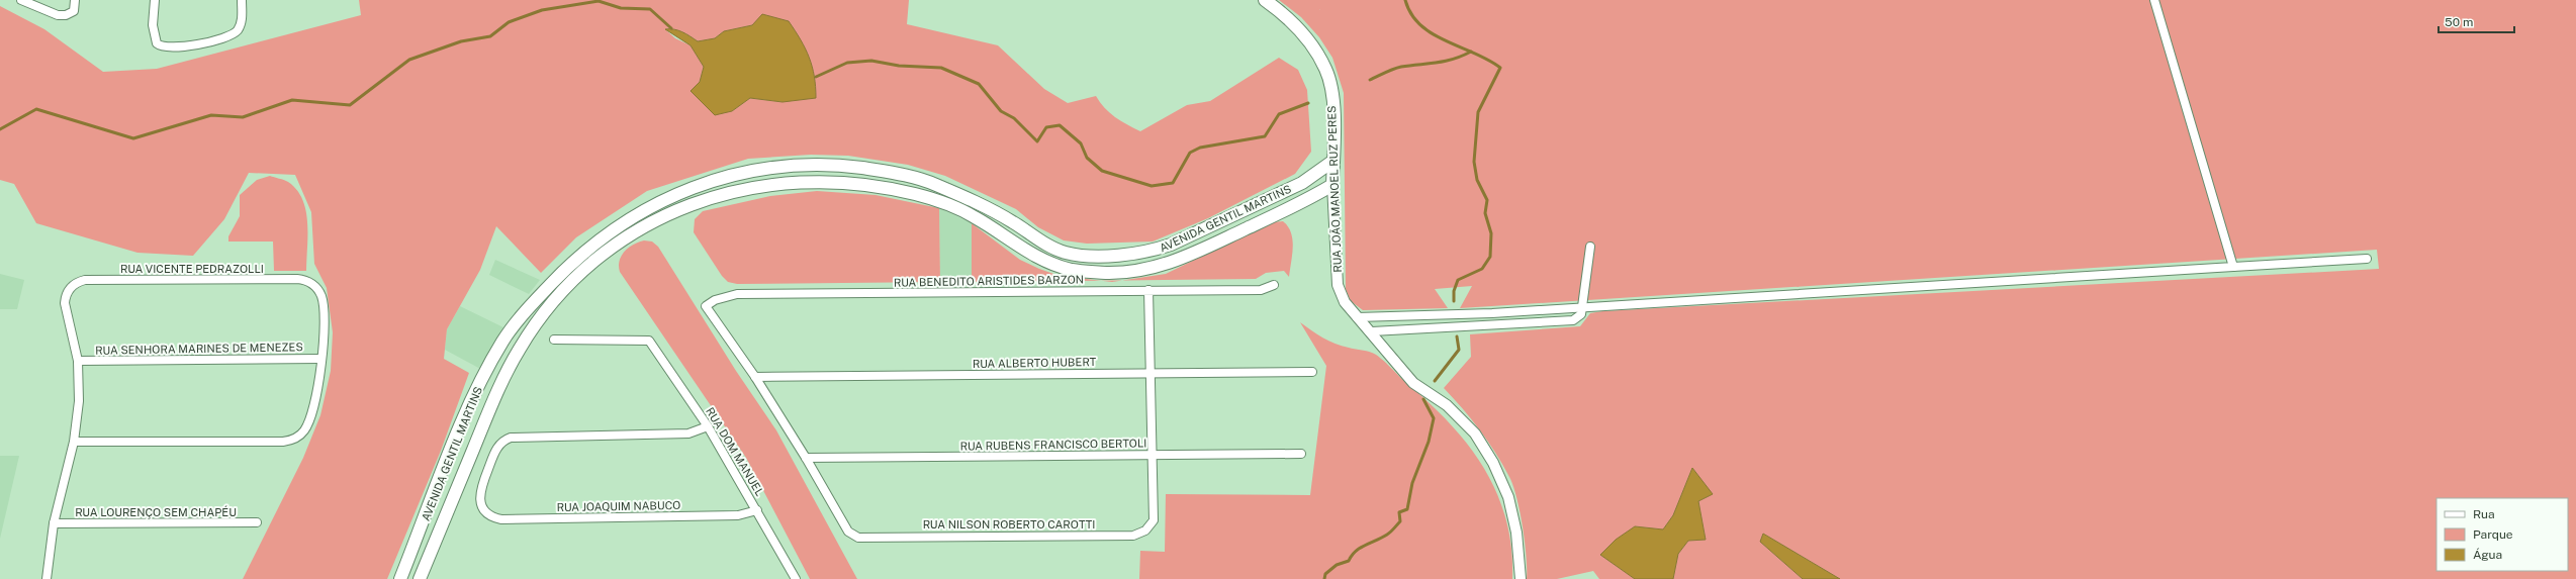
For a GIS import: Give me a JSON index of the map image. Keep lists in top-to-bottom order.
{
  "streets": {
    "main road": ["RUA JOÃO MANOEL RUZ PERES", "AVENIDA GENTIL MARTINS"],
    "street": [
      "RUA VICENTE PEDRAZOLLI",
      "RUA BENEDITO ARISTIDES BARZON",
      "RUA SENHORA MARINES DE MENEZES",
      "RUA ALBERTO HUBERT",
      "RUA RUBENS FRANCISCO BERTOLI",
      "RUA DOM MANUEL",
      "RUA JOAQUIM NABUCO",
      "RUA LOURENÇO SEM CHAPÉU",
      "RUA NILSON ROBERTO CAROTTI"
    ]
  },
  "crossings": [
    ["RUA JOÃO MANOEL RUZ PERES", "AVENIDA GENTIL MARTINS"],
    ["RUA VICENTE PEDRAZOLLI", "RUA SENHORA MARINES DE MENEZES"],
    ["RUA BENEDITO ARISTIDES BARZON", "RUA ALBERTO HUBERT"],
    ["RUA RUBENS FRANCISCO BERTOLI", "RUA NILSON ROBERTO CAROTTI"],
    ["RUA DOM MANUEL", "RUA JOAQUIM NABUCO"]
  ],
  "legend": ["Rua", "Parque", "Água"],
  "scale_bar": "50 m"
}
